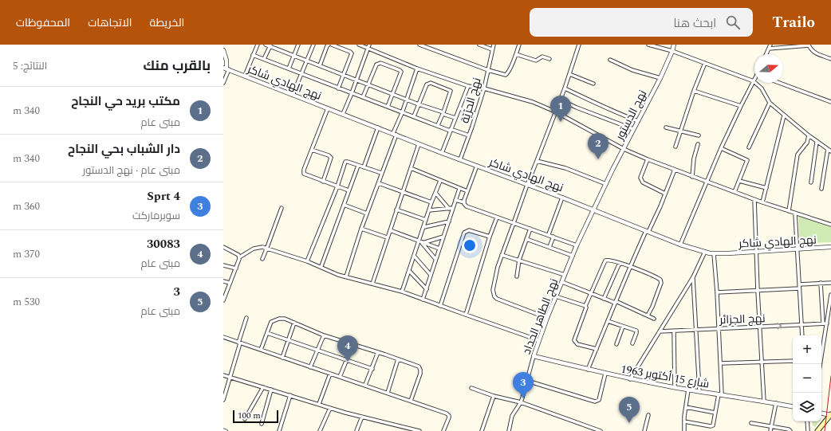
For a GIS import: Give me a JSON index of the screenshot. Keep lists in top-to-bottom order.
{
  "streets": {
    "street": [
      "نهج الهادي شاكر",
      "نهج الحرّيّة",
      "نهج الدستور",
      "نهج الطاهر الحداد",
      "نهج الجزائر",
      "شارع 15 أكتوبر 1963"
    ]
  },
  "crossings": [
    ["نهج الهادي شاكر", "نهج الحرّيّة"],
    ["نهج الهادي شاكر", "نهج الدستور"],
    ["نهج الهادي شاكر", "نهج الطاهر الحداد"],
    ["نهج الدستور", "نهج الطاهر الحداد"],
    ["نهج الطاهر الحداد", "شارع 15 أكتوبر 1963"]
  ],
  "scale_bar": "100 m",
  "north": "right",
  "page": {
    "header": "Trailo",
    "search": "ابحث هنا",
    "nav": ["الخريطة", "الاتجاهات", "المحفوظات"],
    "heading": ["بالقرب منك", "النتائج: 5"],
    "list": [
      {
        "mark": "1",
        "name": "مكتب بريد حي النجاح",
        "note": "مبنى عام",
        "value": "340 m"
      },
      {
        "mark": "2",
        "name": "دار الشباب بحي النجاح",
        "note": "مبنى عام · نهج الدستور",
        "value": "340 m"
      },
      {
        "mark": "3",
        "name": "Sprt 4",
        "note": "سوبرماركت",
        "value": "360 m"
      },
      {
        "mark": "4",
        "name": "30083",
        "note": "مبنى عام",
        "value": "370 m"
      },
      {
        "mark": "5",
        "name": "3",
        "note": "مبنى عام",
        "value": "530 m"
      }
    ],
    "pins": [
      "1",
      "2",
      "4",
      "3",
      "5"
    ],
    "map_buttons": ["+", "−"],
    "scale": "100 m"
  }
}
